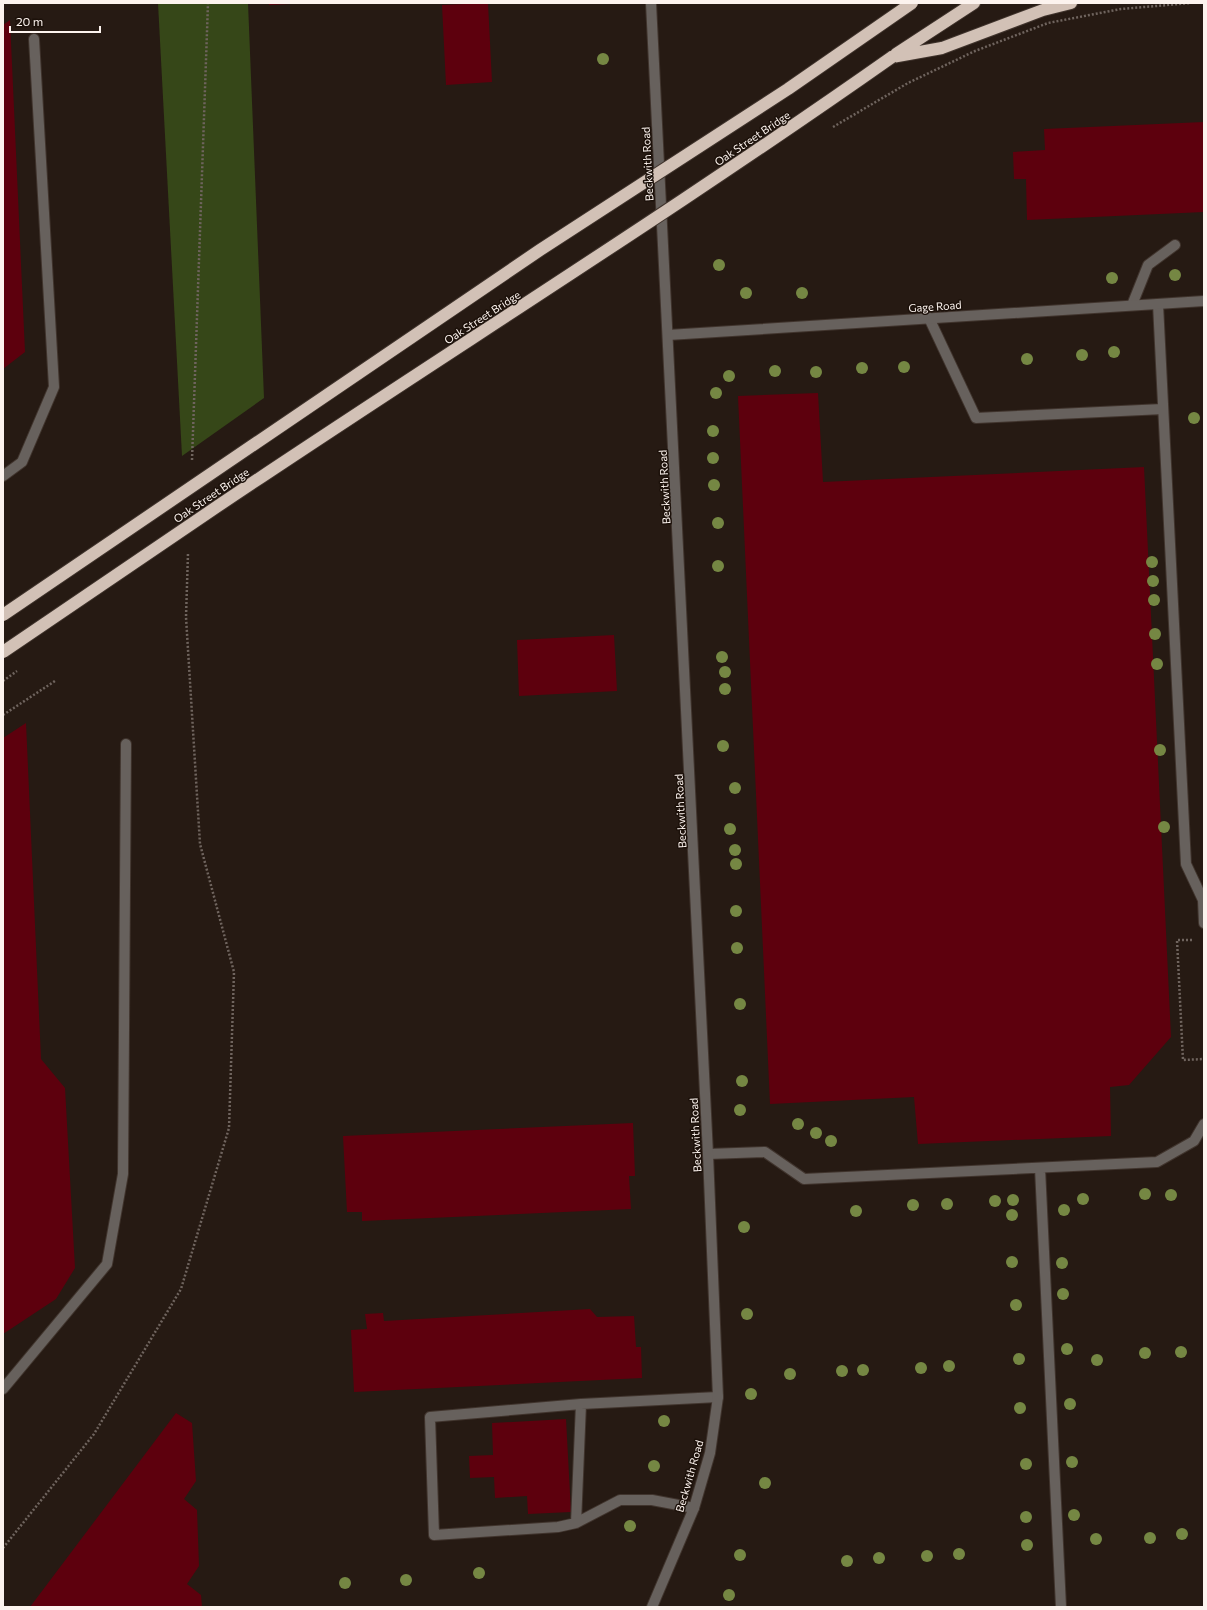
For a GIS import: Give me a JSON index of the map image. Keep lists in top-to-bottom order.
{
  "streets": {
    "highway": ["Oak Street Bridge"],
    "street": ["Beckwith Road", "Gage Road"]
  },
  "crossings": [
    ["Beckwith Road", "Gage Road"]
  ],
  "scale_bar": "20 m"
}
